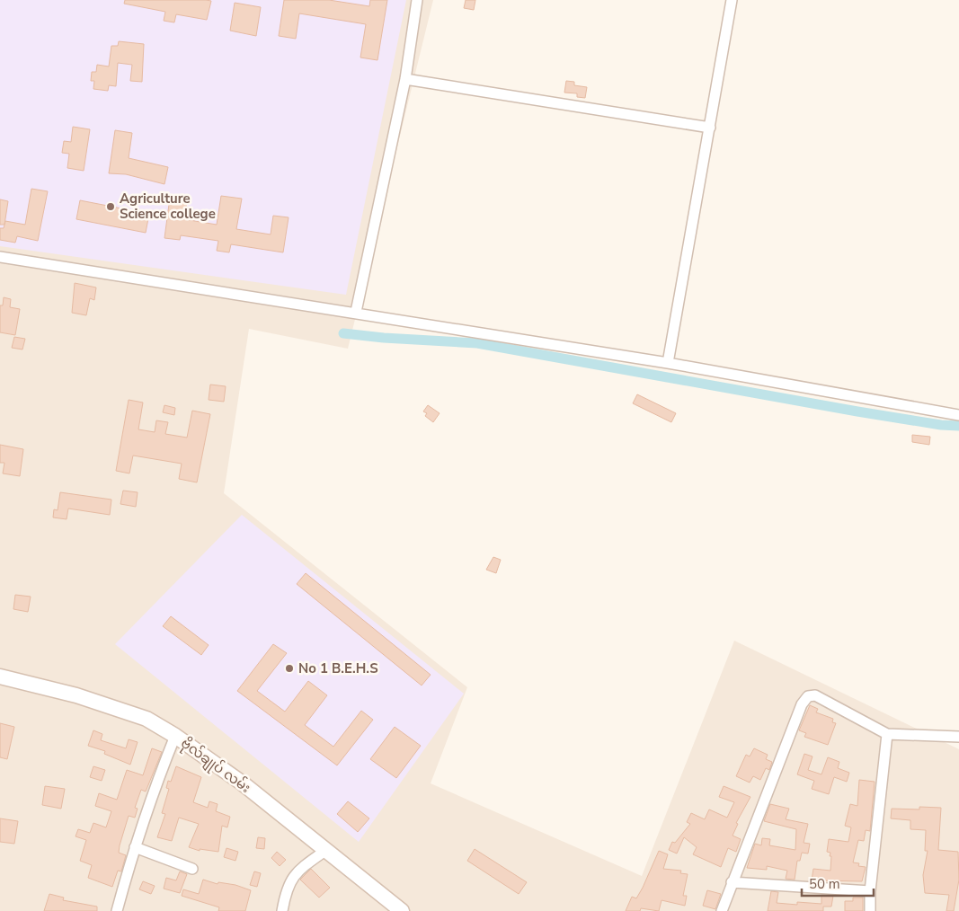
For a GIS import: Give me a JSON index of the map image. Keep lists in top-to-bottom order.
{
  "streets": {
    "main road": ["ဗိုလ်ချုပ် လမ်း"]
  },
  "places": ["Agriculture Science college", "No 1 B.E.H.S"],
  "scale_bar": "50 m"
}
